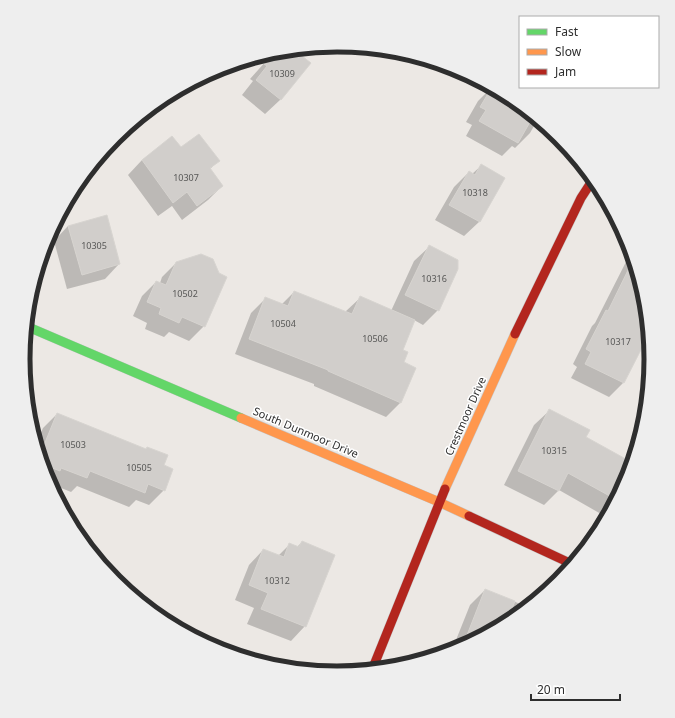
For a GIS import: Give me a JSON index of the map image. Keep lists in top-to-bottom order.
{
  "streets": {
    "street": ["Crestmoor Drive", "South Dunmoor Drive"]
  },
  "crossings": [
    ["Crestmoor Drive", "South Dunmoor Drive"]
  ],
  "house_numbers": [
    "10309",
    "10307",
    "10318",
    "10305",
    "10316",
    "10502",
    "10504",
    "10506",
    "10317",
    "10503",
    "10315",
    "10505",
    "10312"
  ],
  "legend": ["Fast", "Slow", "Jam"],
  "scale_bar": "20 m"
}
